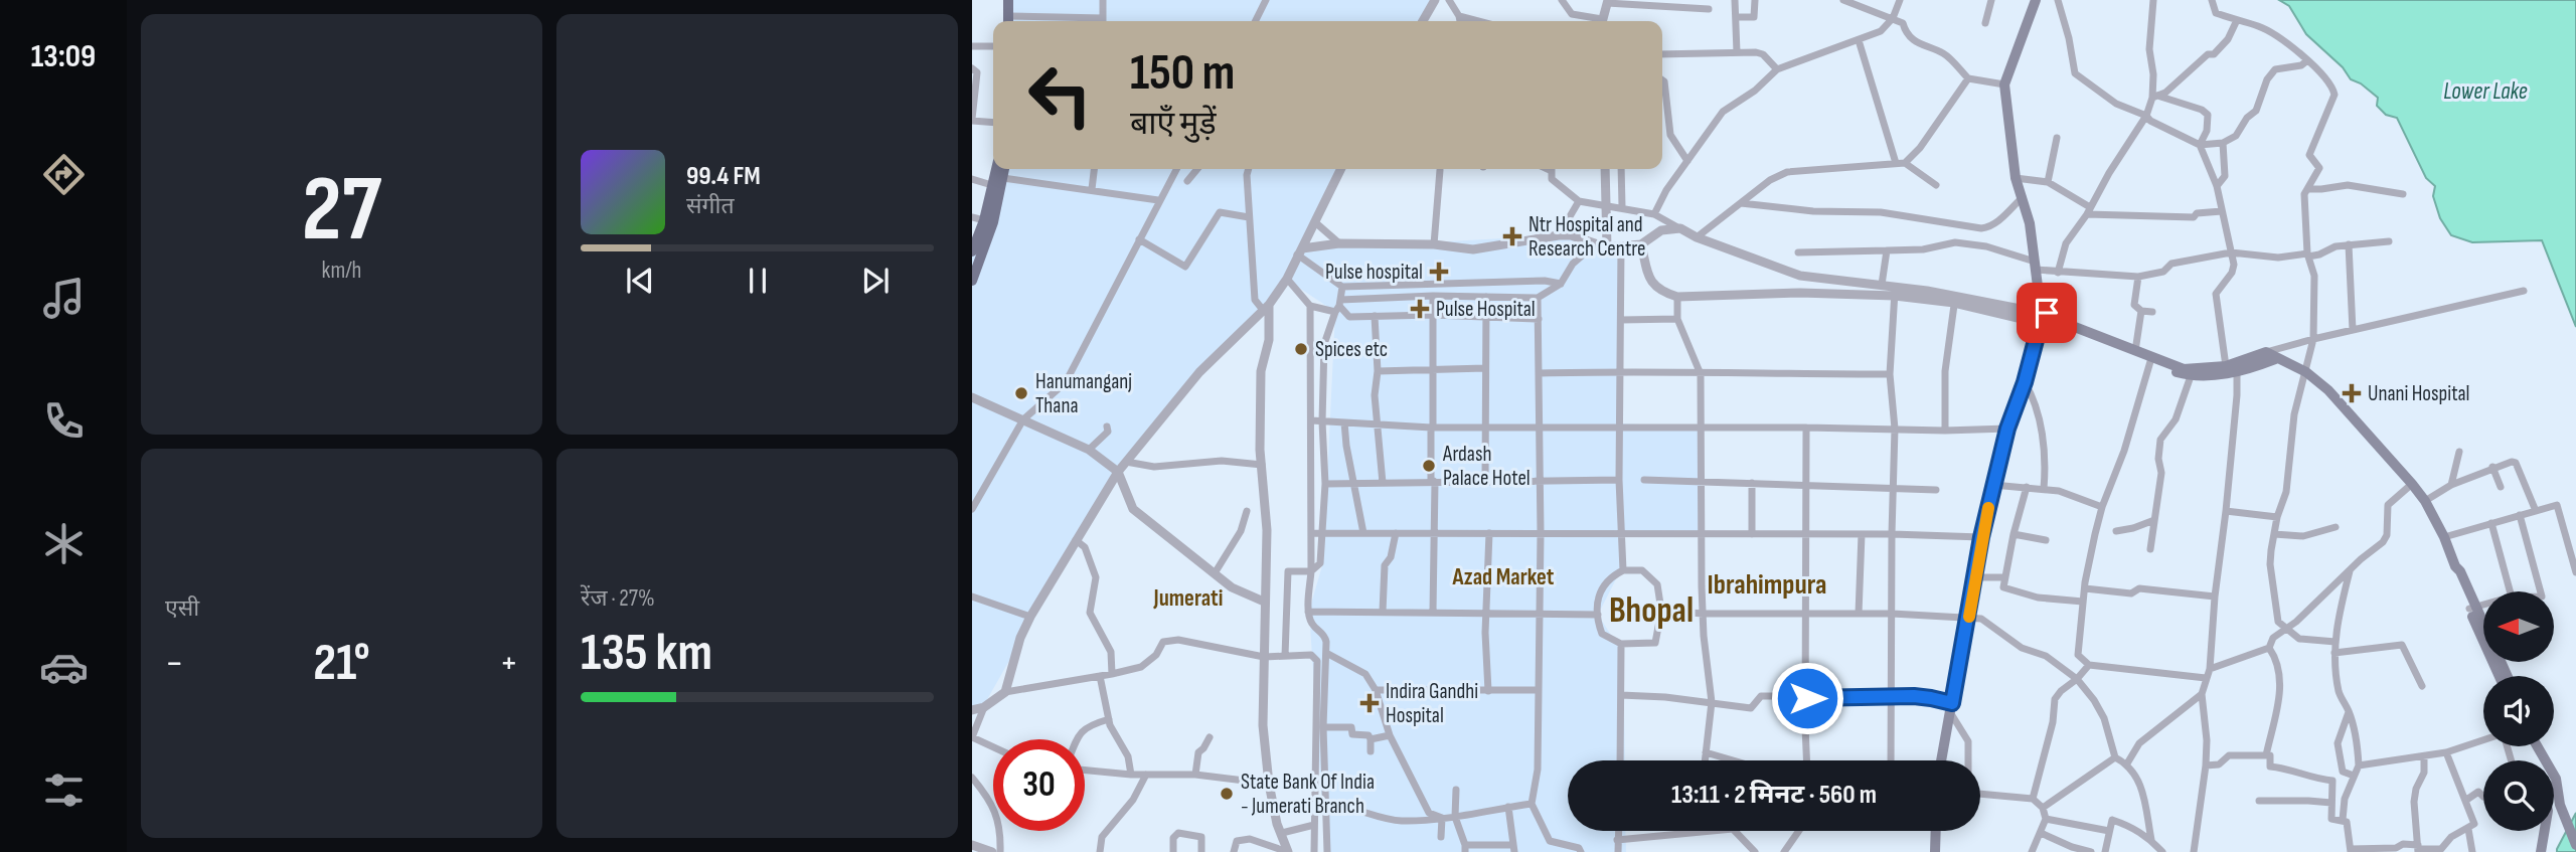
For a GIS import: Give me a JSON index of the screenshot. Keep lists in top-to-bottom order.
{
  "districts": [
    "Azad Market",
    "Ibrahimpura",
    "Jumerati",
    "Bhopal"
  ],
  "water": ["Lower Lake"],
  "places": {
    "health": [
      "Ntr Hospital and Research Centre",
      "Pulse hospital",
      "Pulse Hospital",
      "Unani Hospital",
      "Indira Gandhi Hospital"
    ],
    "other": [
      "Spices etc",
      "Hanumanganj Thana",
      "Ardash Palace Hotel",
      "State Bank Of India - Jumerati Branch"
    ]
  },
  "north": "left",
  "page": {
    "tabs": "13:09",
    "tile": [
      ["27", "km/h"],
      "एसी",
      ["रेंज · 27%", "135 km"]
    ],
    "turn": ["150 m", "बाएँ मुड़ें"],
    "song": ["99.4 FM", "संगीत"],
    "heat": ["−", "21°", "+"],
    "limit": "30",
    "trip": "13:11 · 2 मिनट · 560 m"
  }
}
